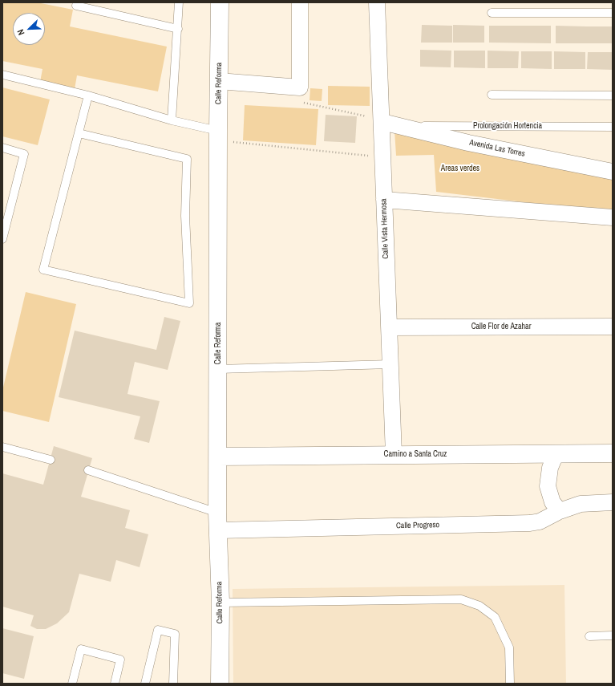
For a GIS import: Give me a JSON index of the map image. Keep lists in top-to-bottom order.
{
  "streets": {
    "street": [
      "Calle Reforma",
      "Avenida Las Torres",
      "Calle Vista Hermosa",
      "Calle Flor de Azahar",
      "Camino a Santa Cruz",
      "Calle Progreso"
    ],
    "lane": ["Prolongación Hortencia"]
  },
  "crossings": [
    ["Calle Reforma", "Camino a Santa Cruz"],
    ["Calle Reforma", "Calle Progreso"],
    ["Prolongación Hortencia", "Avenida Las Torres"],
    ["Avenida Las Torres", "Calle Vista Hermosa"],
    ["Calle Vista Hermosa", "Calle Flor de Azahar"],
    ["Calle Vista Hermosa", "Camino a Santa Cruz"]
  ],
  "parks": ["Areas verdes"],
  "north": "bottom left"
}
